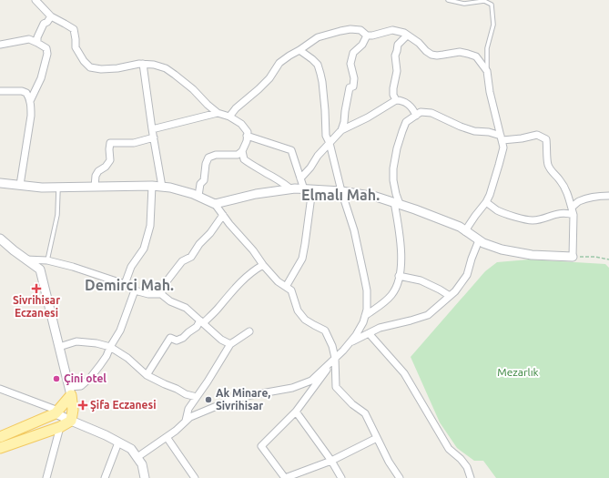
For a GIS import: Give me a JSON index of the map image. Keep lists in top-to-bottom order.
{
  "districts": ["Elmalı Mah.", "Demirci Mah."],
  "parks": ["Mezarlık"],
  "places": {
    "health": ["Sivrihisar Eczanesi", "Şifa Eczanesi"],
    "other": ["Çini otel", "Ak Minare, Sivrihisar"]
  }
}
